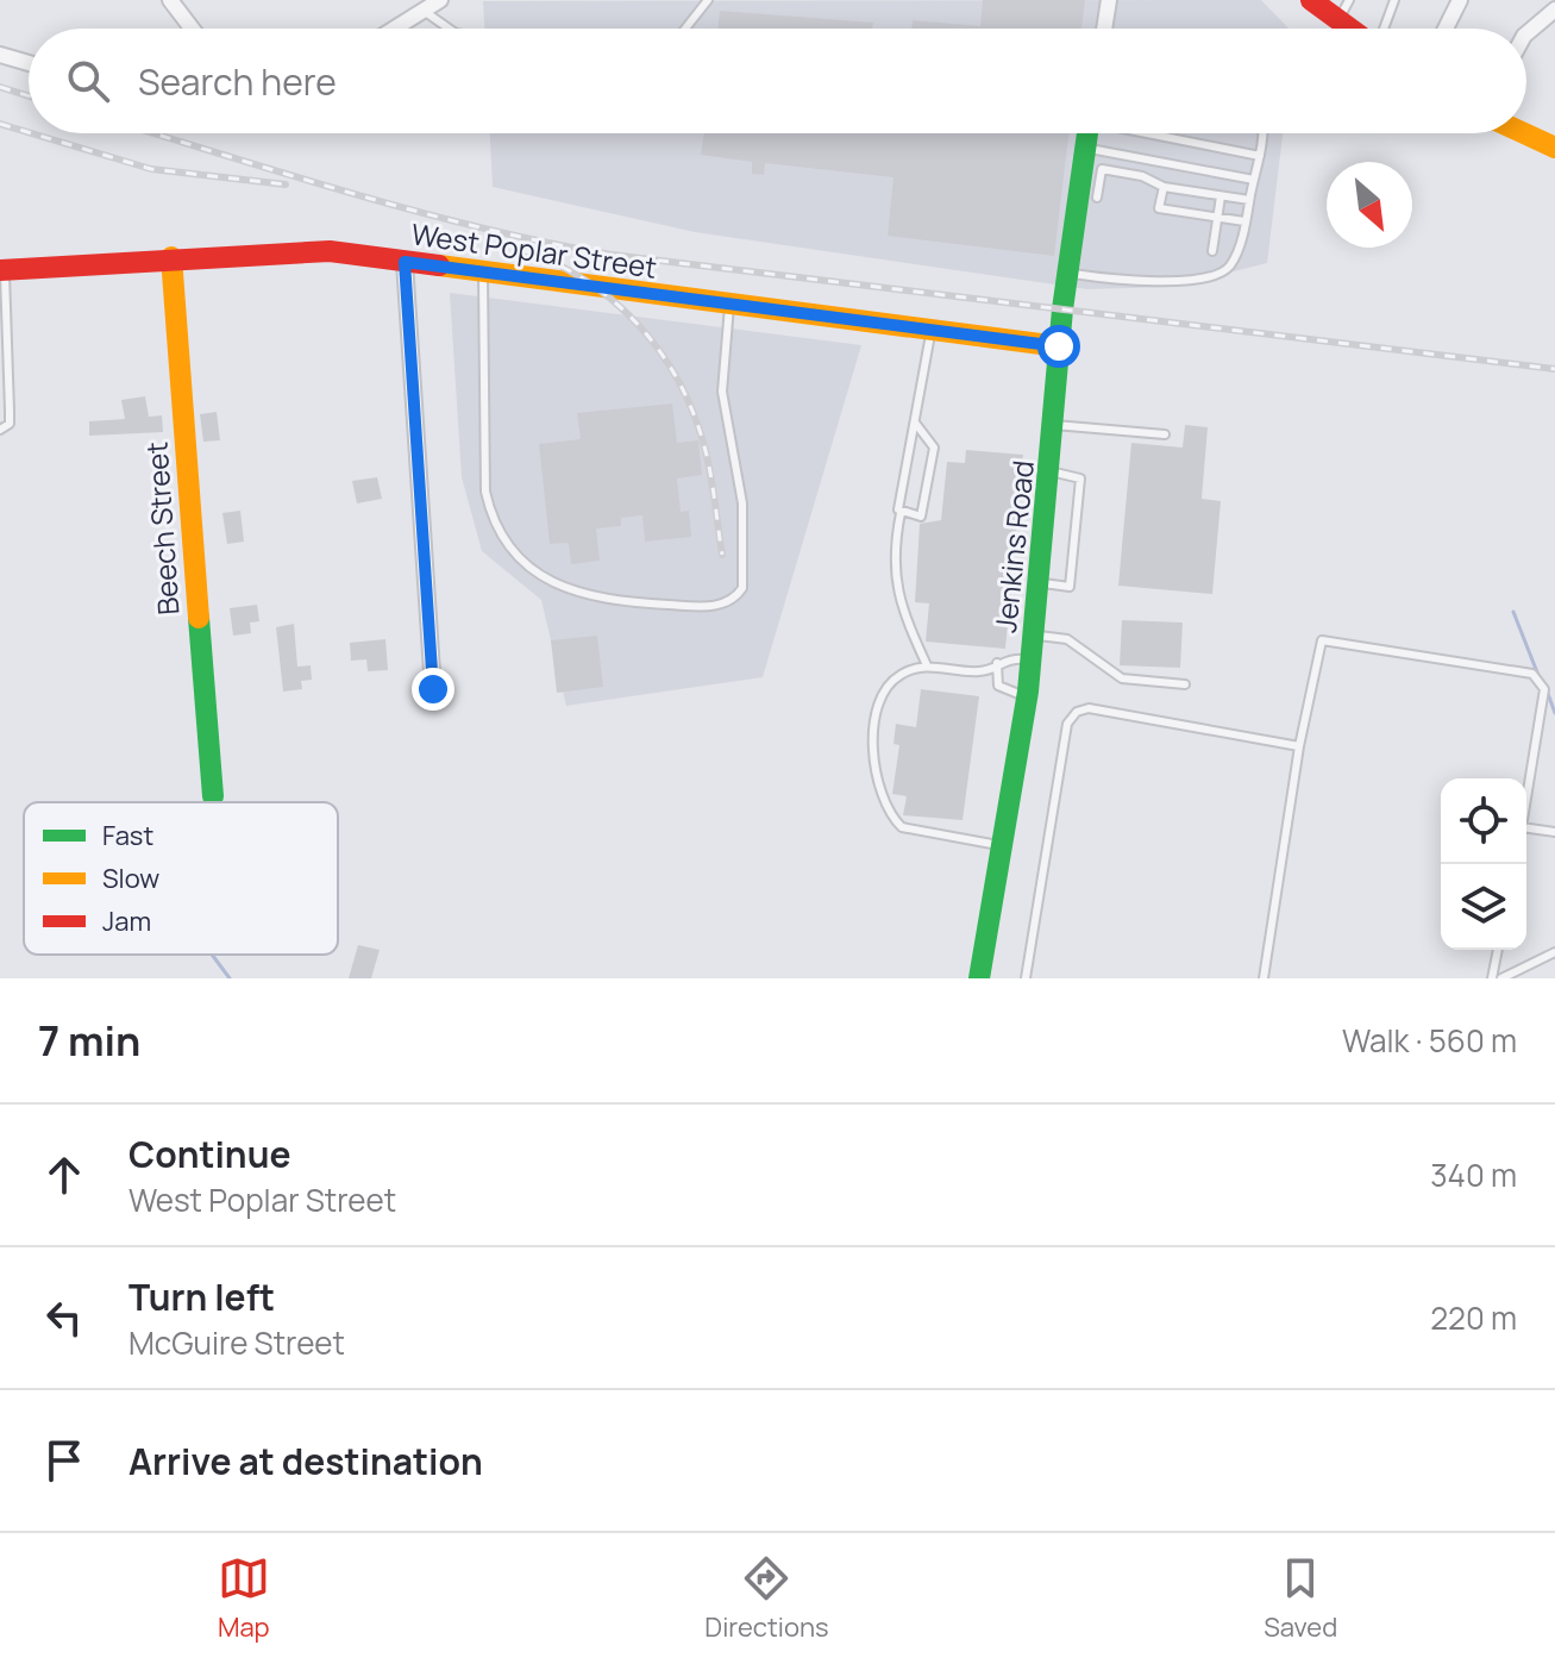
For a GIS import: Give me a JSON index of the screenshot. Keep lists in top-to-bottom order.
{
  "streets": {
    "street": ["West Poplar Street", "Beech Street", "Jenkins Road"]
  },
  "crossings": [
    ["West Poplar Street", "Beech Street"],
    ["West Poplar Street", "Jenkins Road"]
  ],
  "legend": ["Fast", "Slow", "Jam"],
  "north": "bottom right",
  "page": {
    "search": "Search here",
    "heading": ["7 min", "Walk · 560 m"],
    "list": [
      ["Continue", "West Poplar Street", "340 m"],
      ["Turn left", "McGuire Street", "220 m"],
      "Arrive at destination"
    ],
    "nav": ["Map", "Directions", "Saved"]
  }
}
